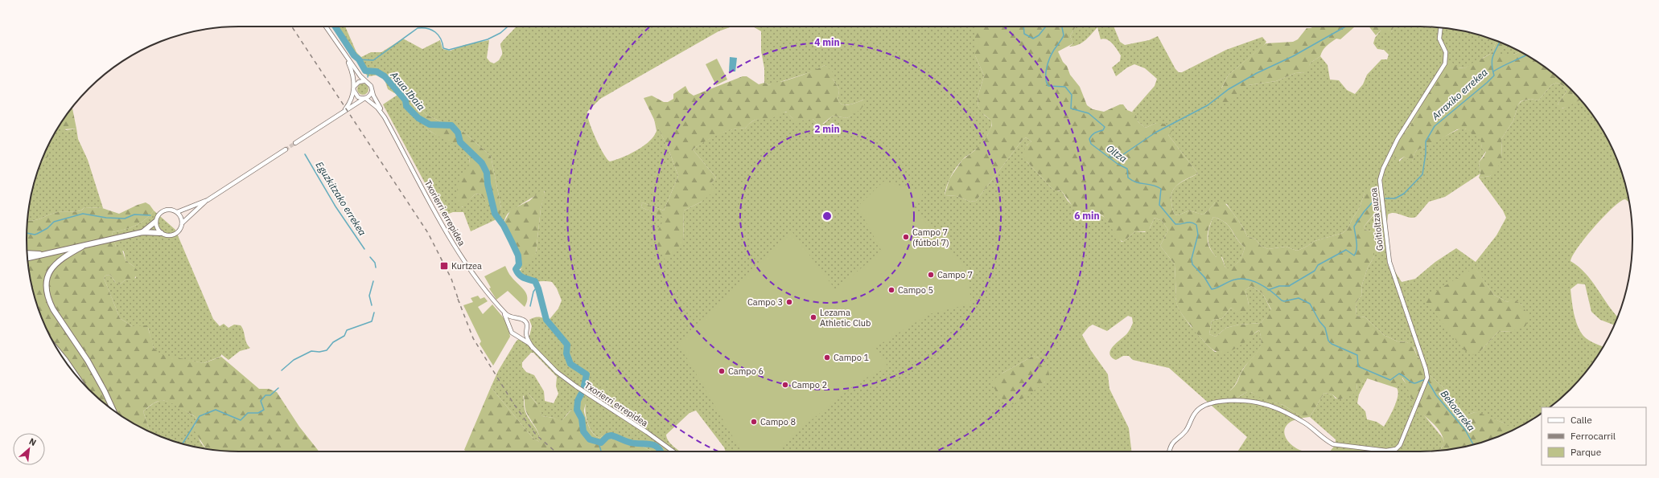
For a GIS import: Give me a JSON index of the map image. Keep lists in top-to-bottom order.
{
  "streets": {
    "street": ["Txorierri errepidea", "Goitioltza auzoa"]
  },
  "water": [
    "Asua Ibaia",
    "Arraxiko errekea",
    "Oltza",
    "Eguzkitzako errekea",
    "Bekoerreka"
  ],
  "places": {
    "other": [
      "Campo 7 (fútbol 7)",
      "Campo 7",
      "Campo 5",
      "Campo 3",
      "Lezama Athletic Club",
      "Campo 1",
      "Campo 6",
      "Campo 2",
      "Campo 8"
    ],
    "transit": ["Kurtzea"]
  },
  "legend": ["Calle", "Ferrocarril", "Parque"],
  "north": "top right",
  "rings": ["4 min", "2 min", "6 min"]
}
